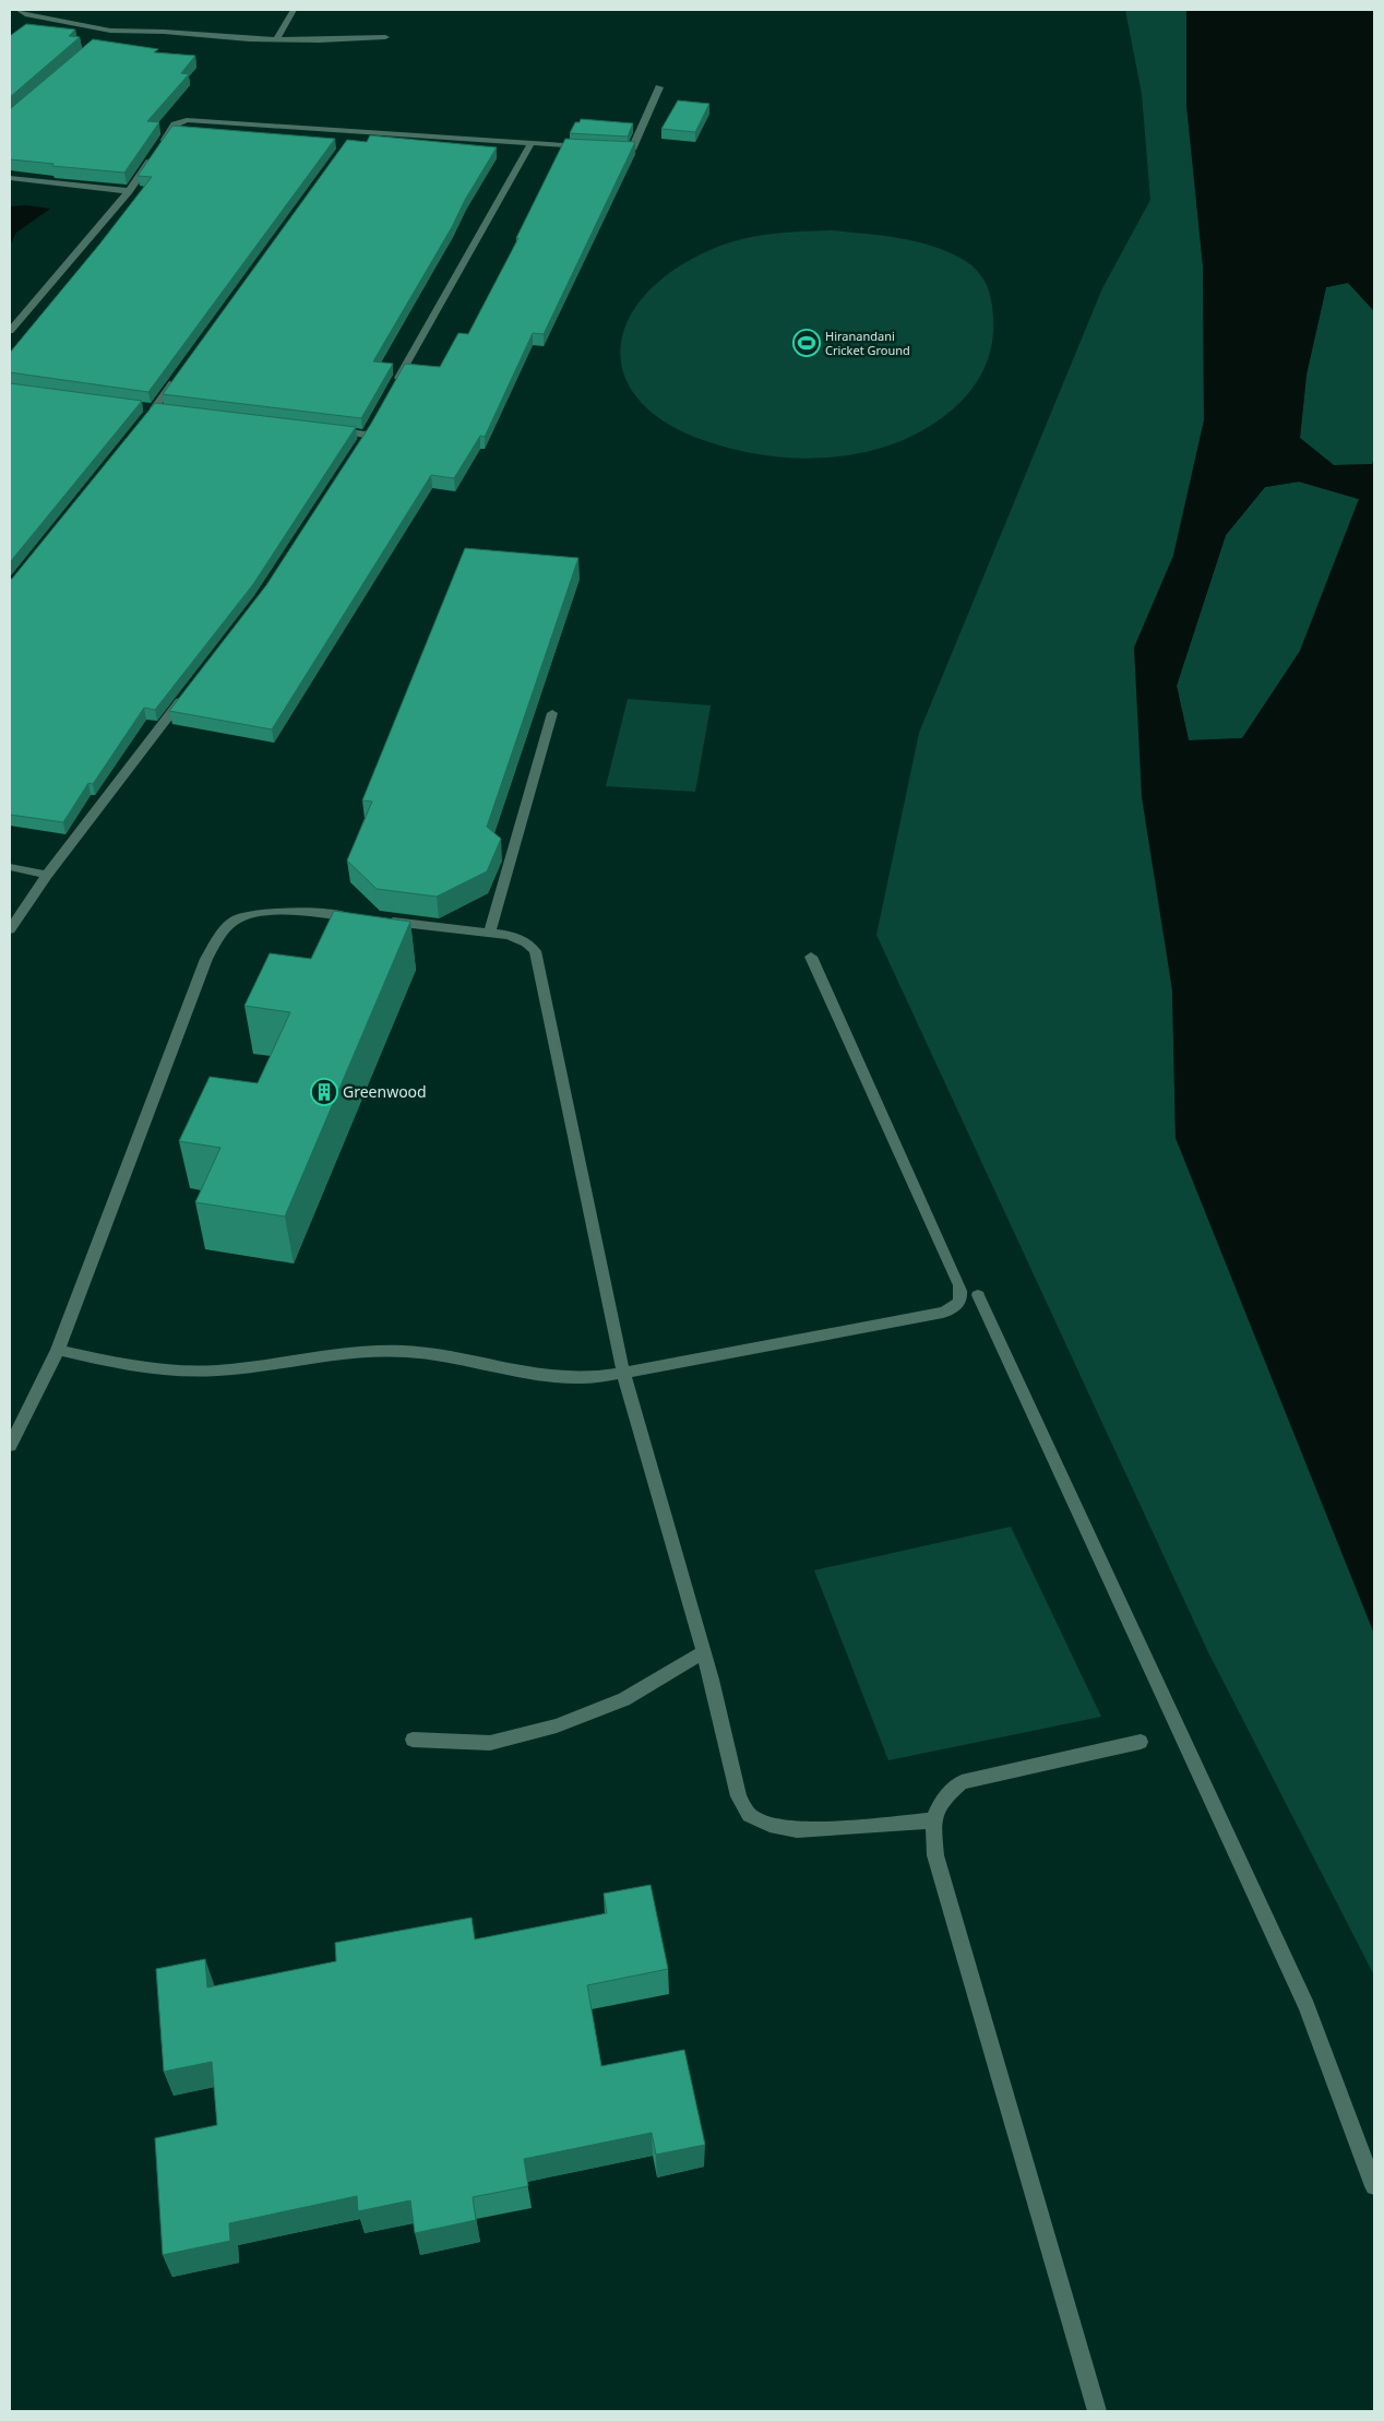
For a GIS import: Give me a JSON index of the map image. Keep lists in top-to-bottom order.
{
  "places": {
    "sports": ["Hiranandani Cricket Ground"],
    "building": ["Greenwood"]
  }
}
